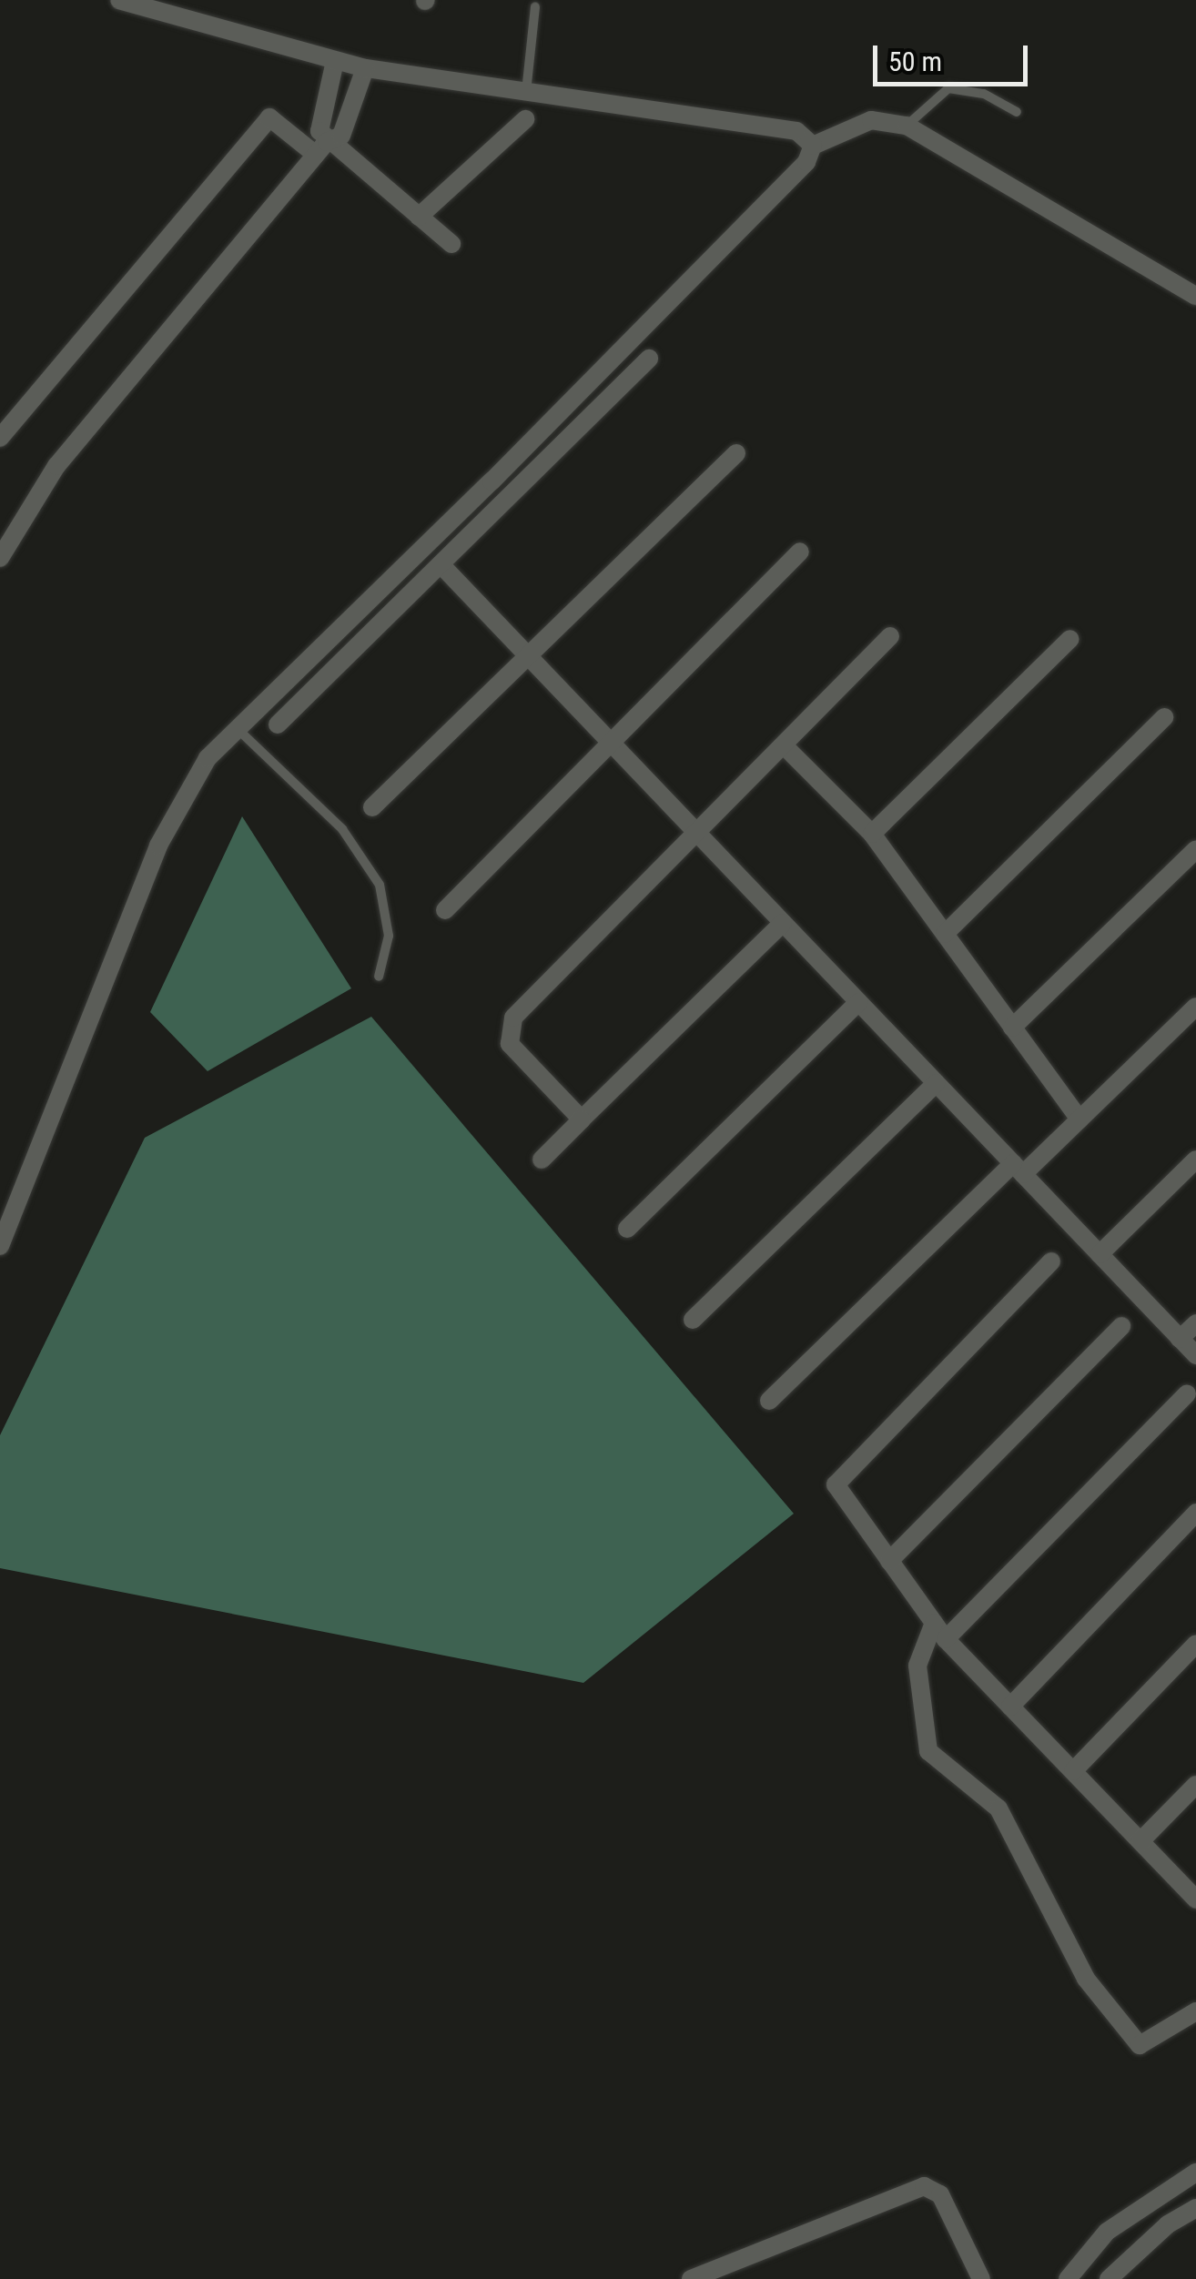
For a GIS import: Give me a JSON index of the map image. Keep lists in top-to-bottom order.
{
  "scale_bar": "50 m"
}
